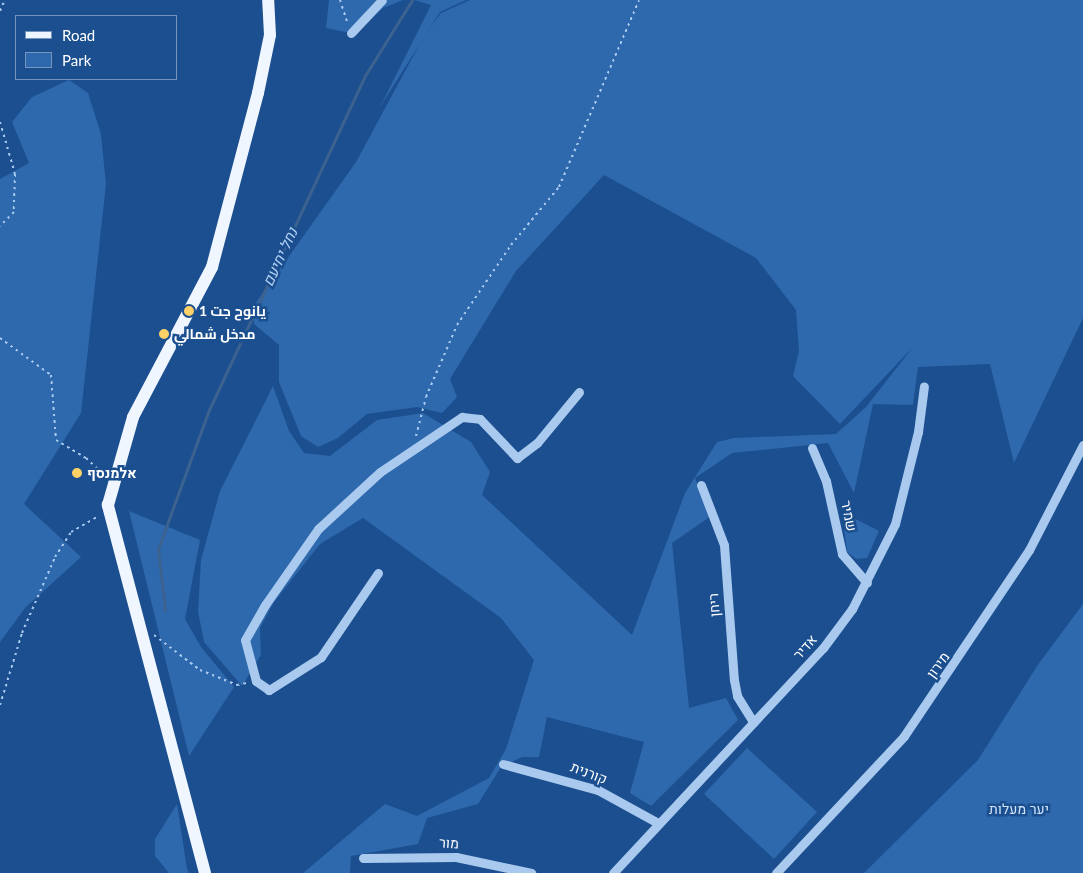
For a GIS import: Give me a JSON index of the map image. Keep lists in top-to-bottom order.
{
  "streets": {
    "street": [
      "שמיר",
      "ריחן",
      "אדיר",
      "מירון",
      "קורנית",
      "מור"
    ]
  },
  "crossings": [
    ["שמיר", "אדיר"],
    ["ריחן", "אדיר"],
    ["אדיר", "קורנית"]
  ],
  "water": ["נחל יחיעם"],
  "parks": ["יער מעלות"],
  "places": ["يانوح جت 1", "مدخل شمالي", "אלמנסף"],
  "legend": ["Road", "Park"]
}
